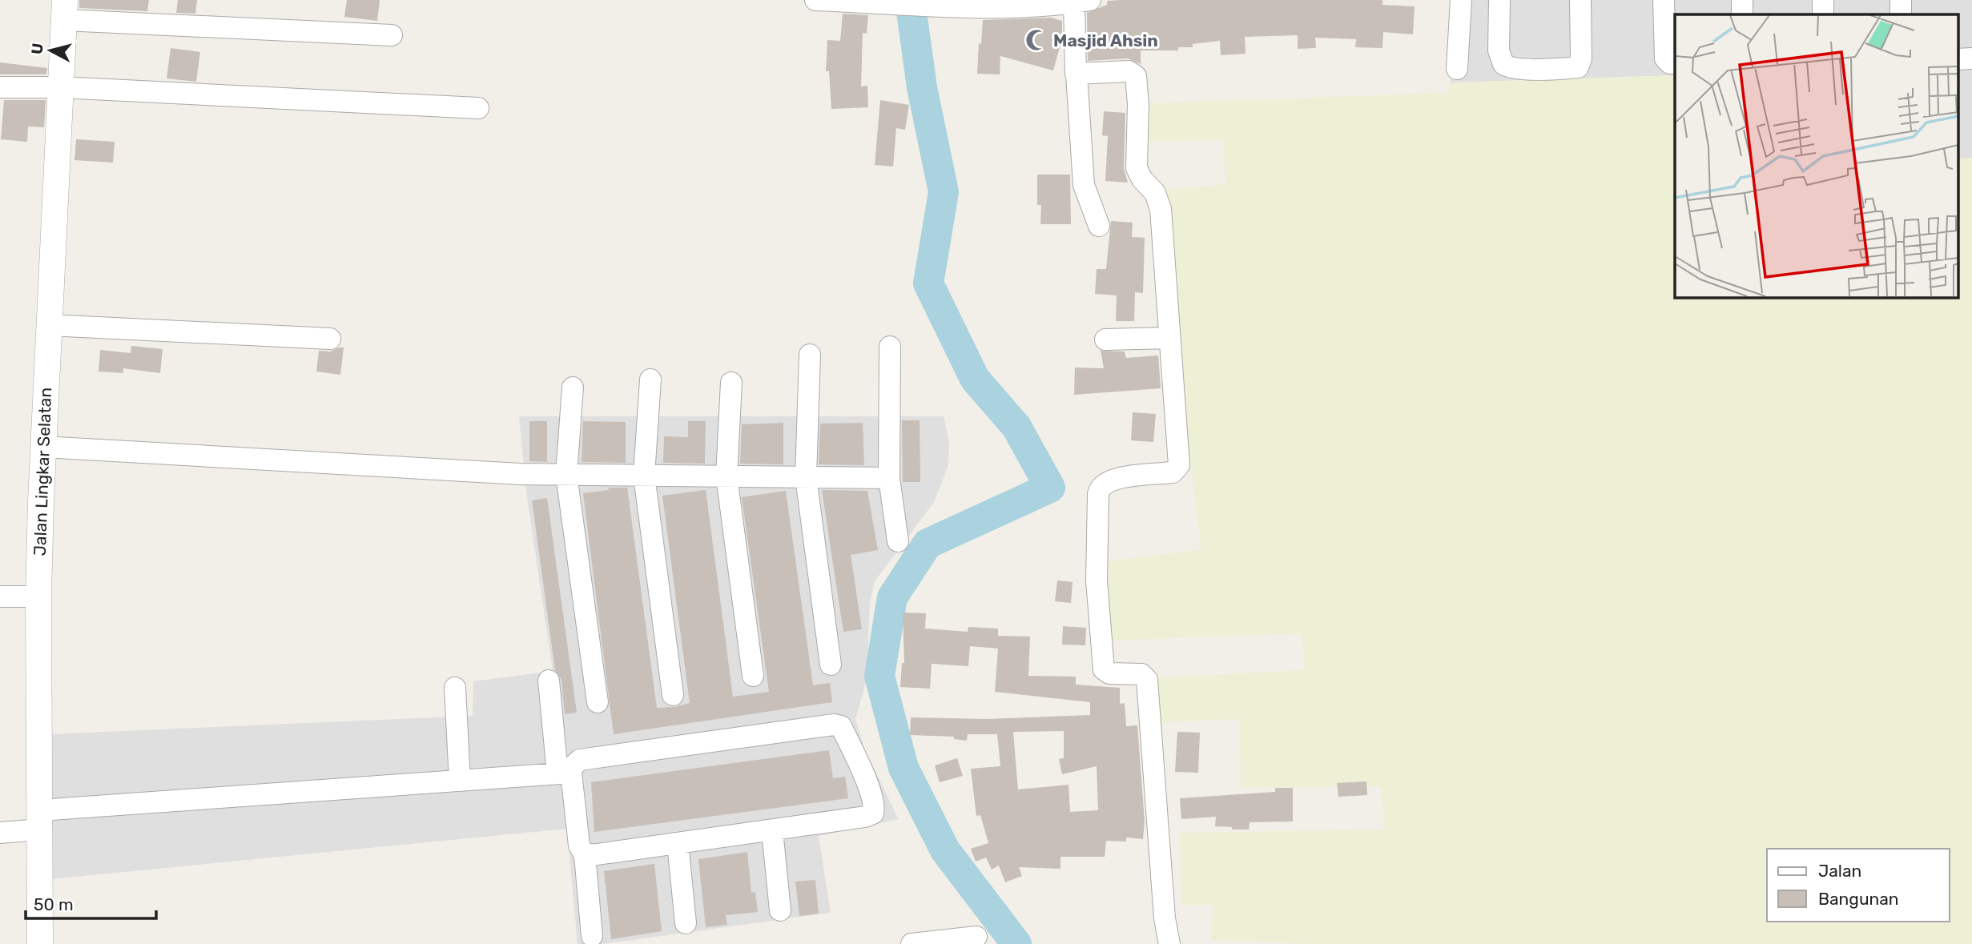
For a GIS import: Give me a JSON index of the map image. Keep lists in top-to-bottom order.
{
  "streets": {
    "street": ["Jalan Lingkar Selatan"]
  },
  "places": {
    "mosque": ["Masjid Ahsin"]
  },
  "legend": ["Jalan", "Bangunan"],
  "scale_bar": "50 m",
  "north": "left"
}
